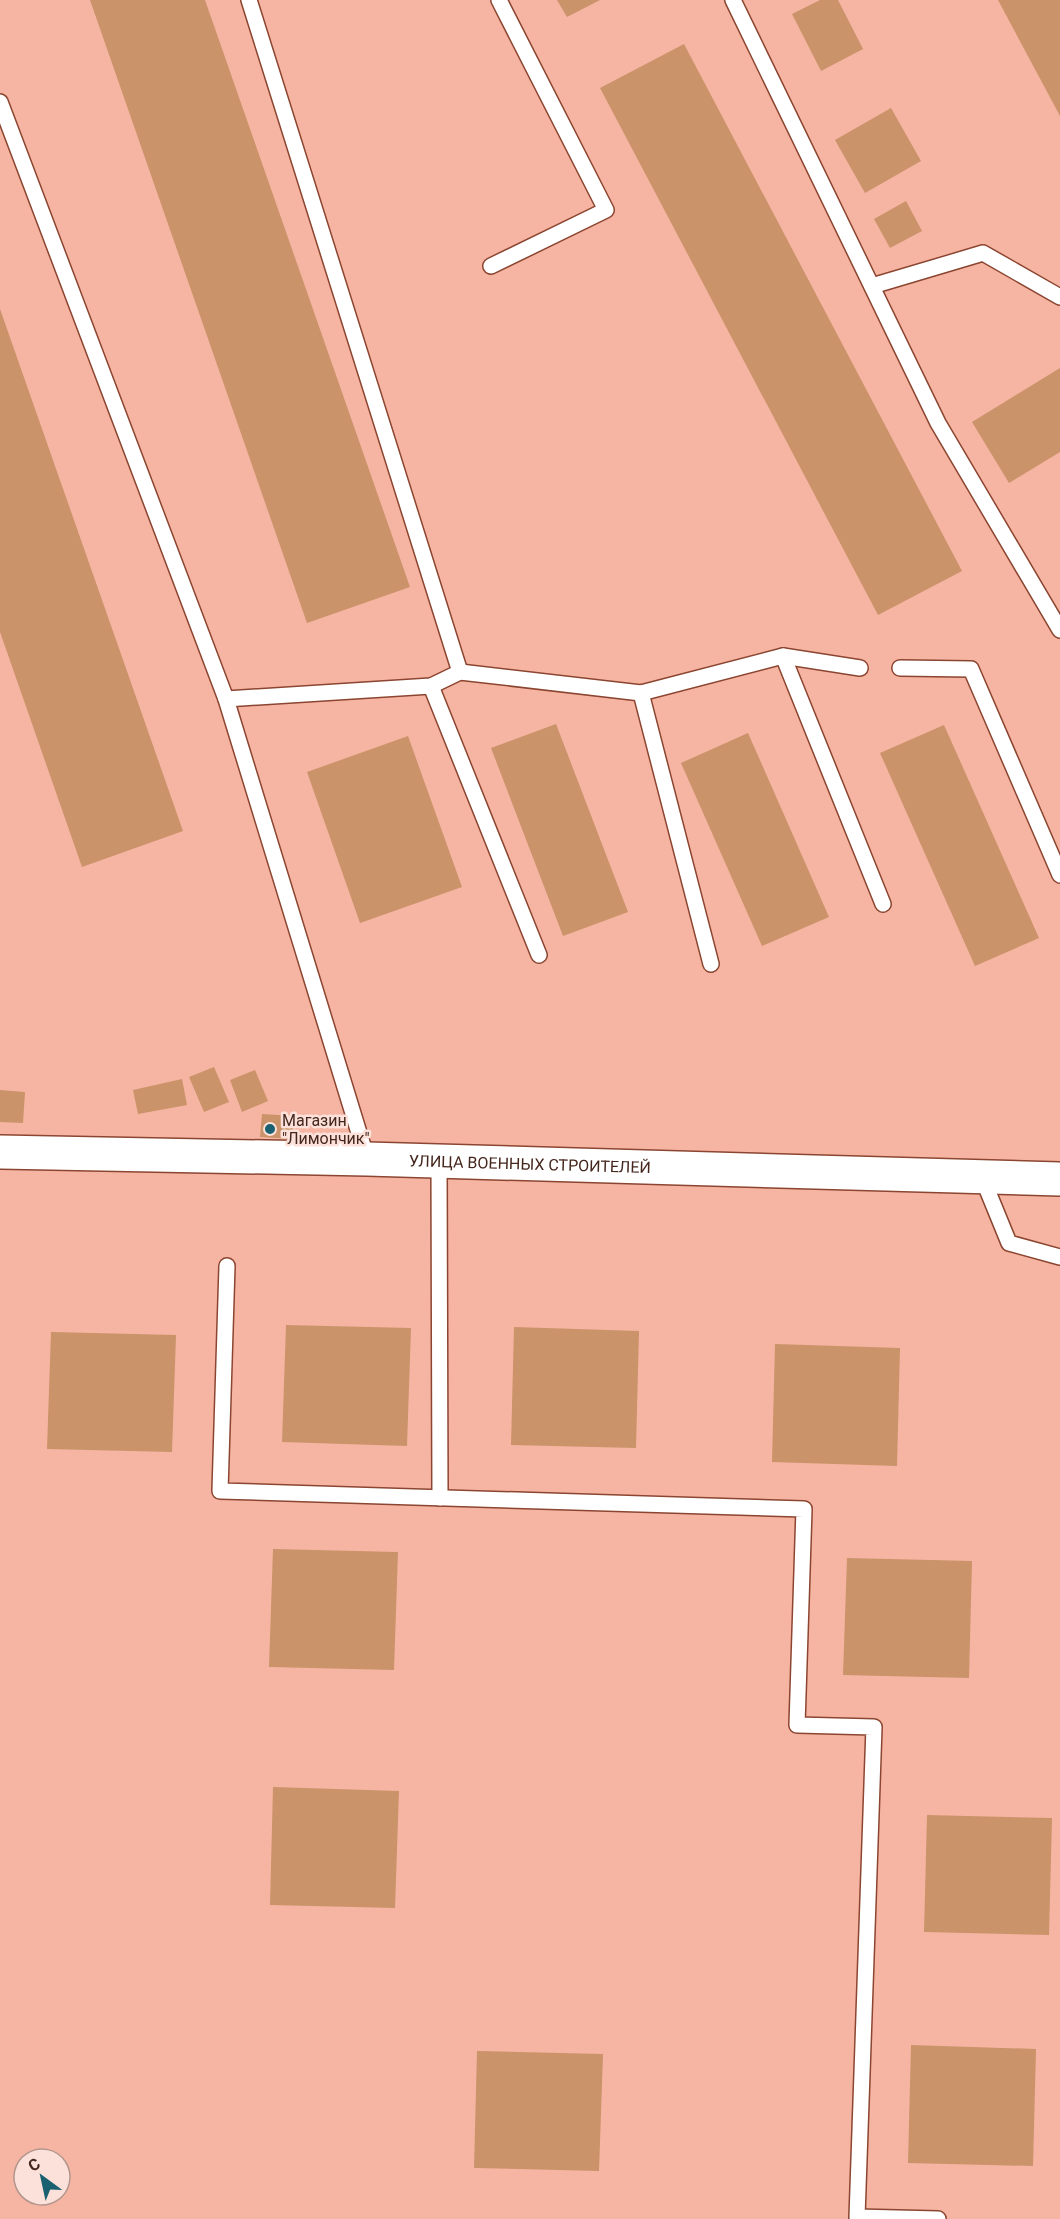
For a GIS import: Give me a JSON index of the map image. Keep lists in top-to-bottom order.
{
  "streets": {
    "main road": ["УЛИЦА ВОЕННЫХ СТРОИТЕЛЕЙ"]
  },
  "places": ["Магазин \"Лимончик\""],
  "north": "top left"
}
